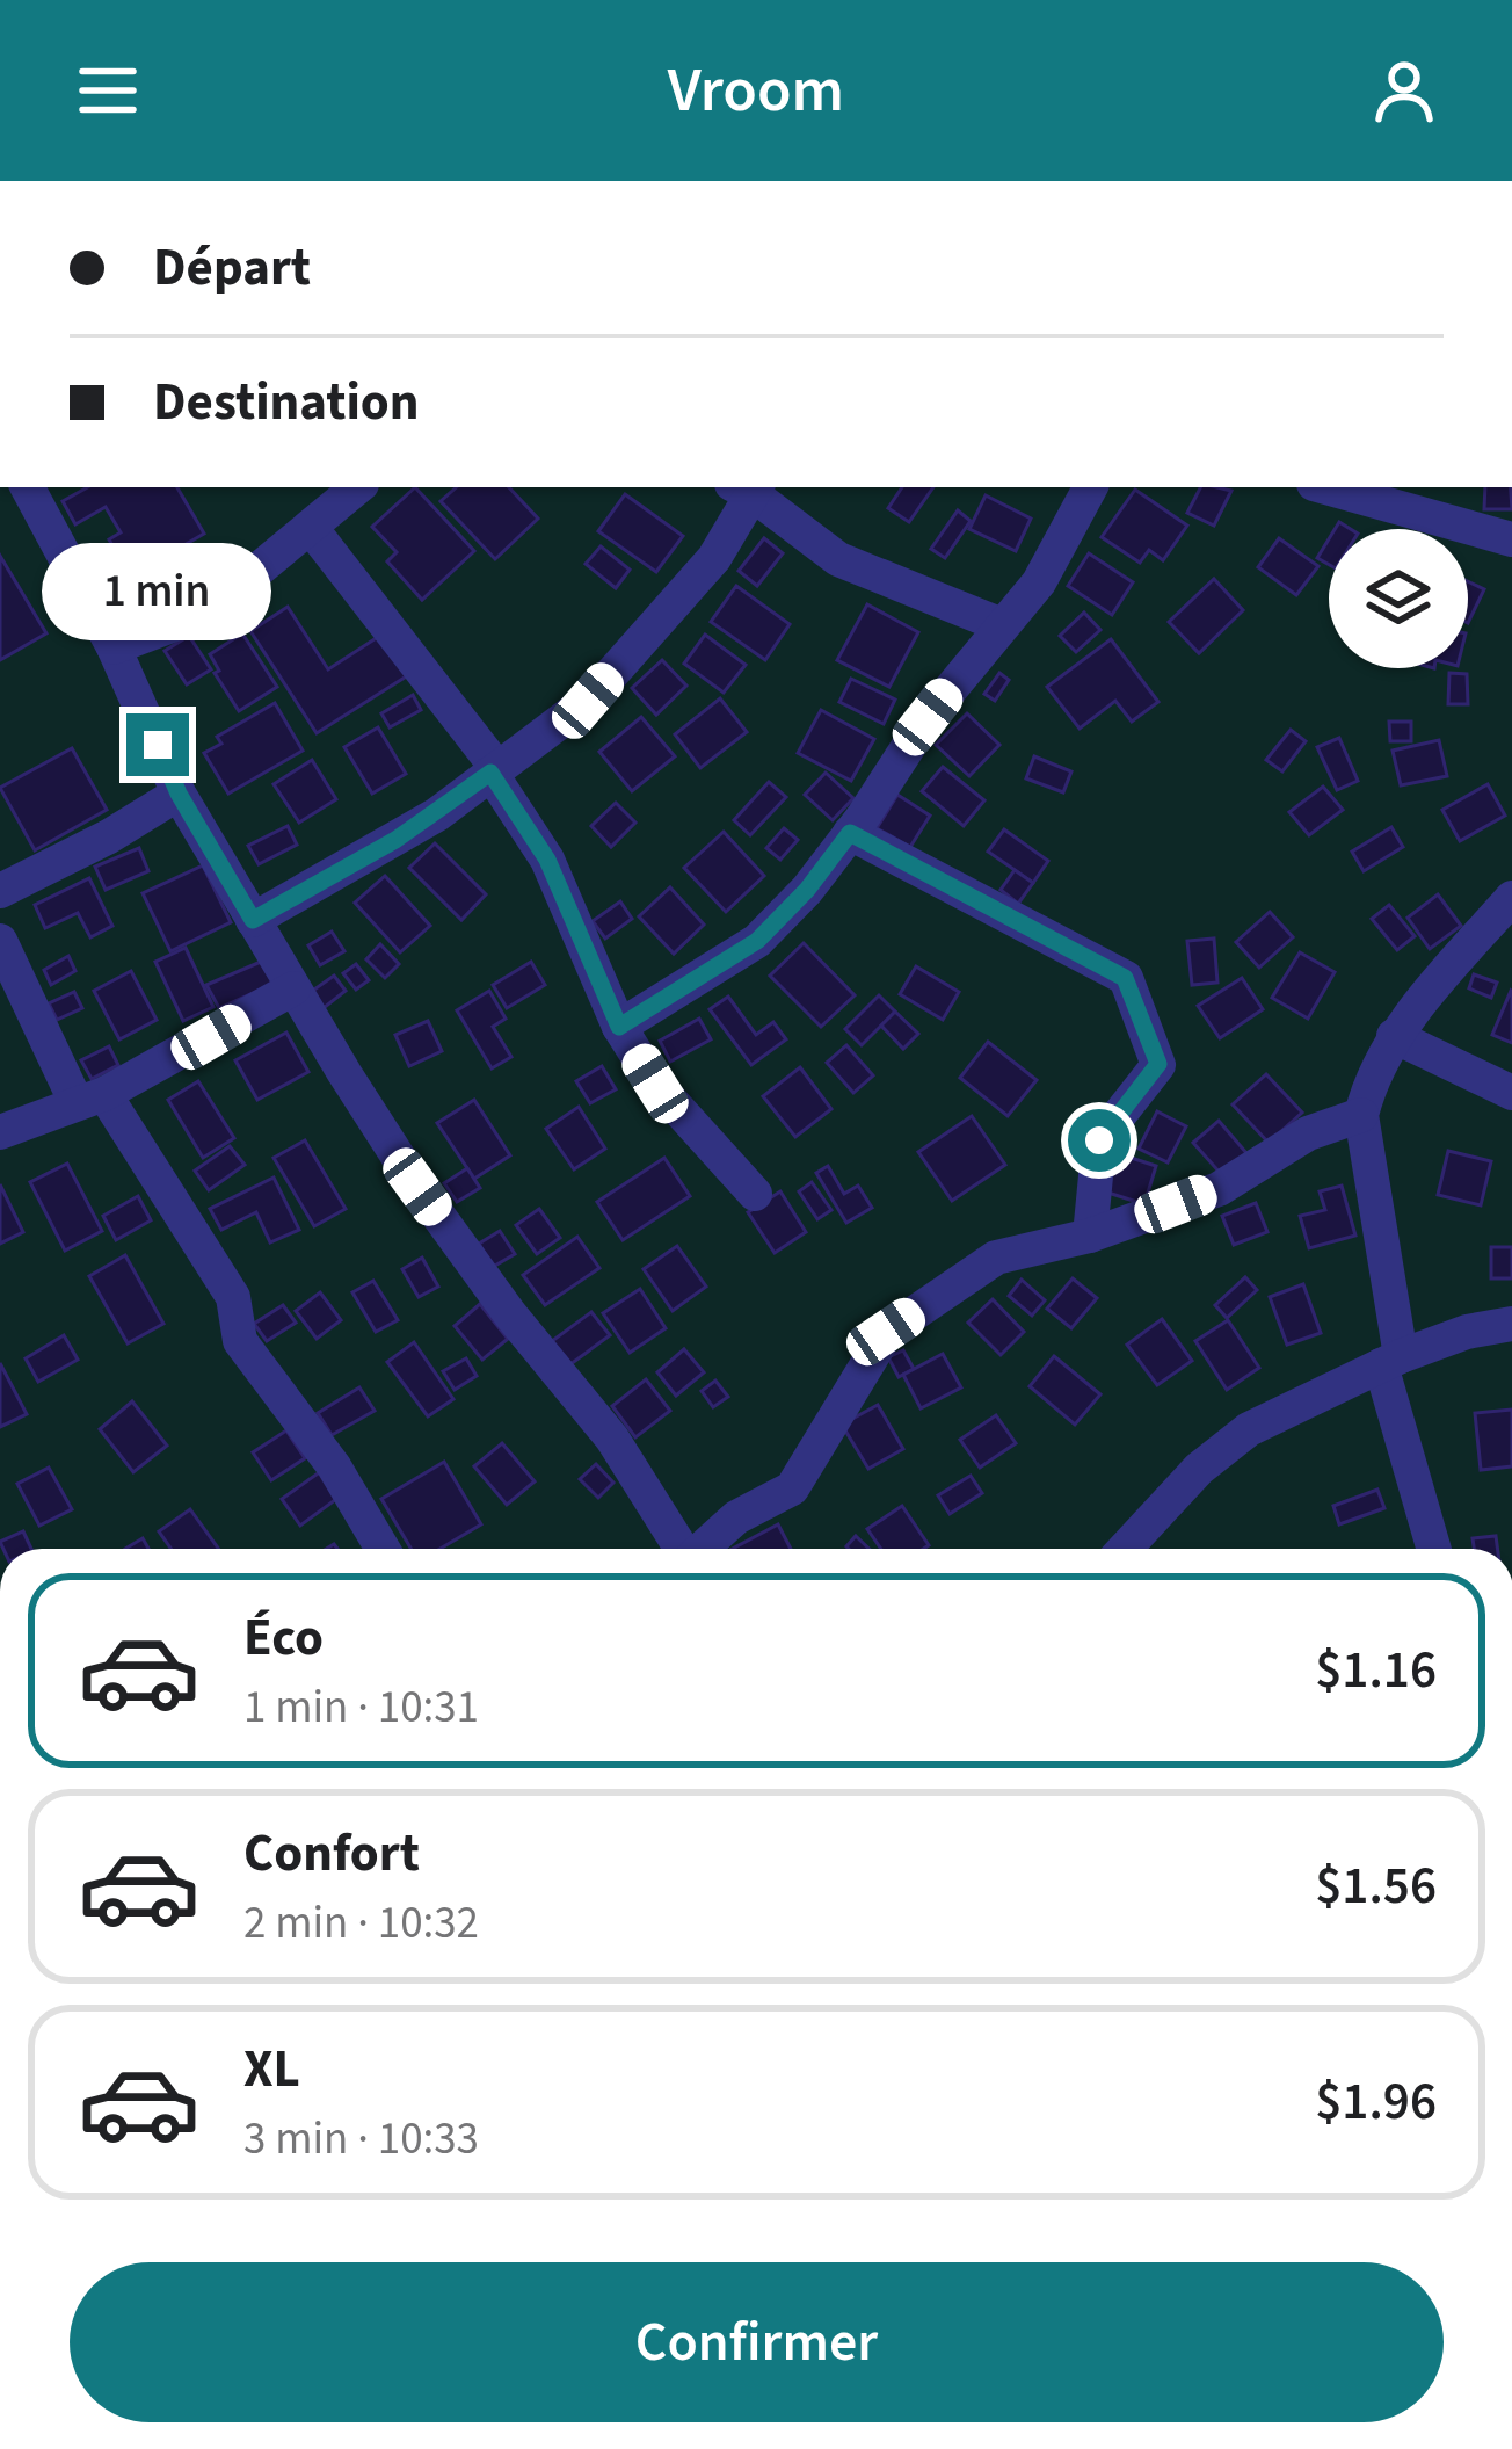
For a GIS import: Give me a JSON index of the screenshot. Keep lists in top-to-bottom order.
{
  "page": {
    "header": "Vroom",
    "banner": ["Départ", "Destination"],
    "bubble": "1 min",
    "list": [
      {
        "name": "Éco",
        "note": "1 min · 10:31",
        "value": "$1.16"
      },
      {
        "name": "Confort",
        "note": "2 min · 10:32",
        "value": "$1.56"
      },
      {
        "name": "XL",
        "note": "3 min · 10:33",
        "value": "$1.96"
      }
    ],
    "buttons": "Confirmer"
  }
}
